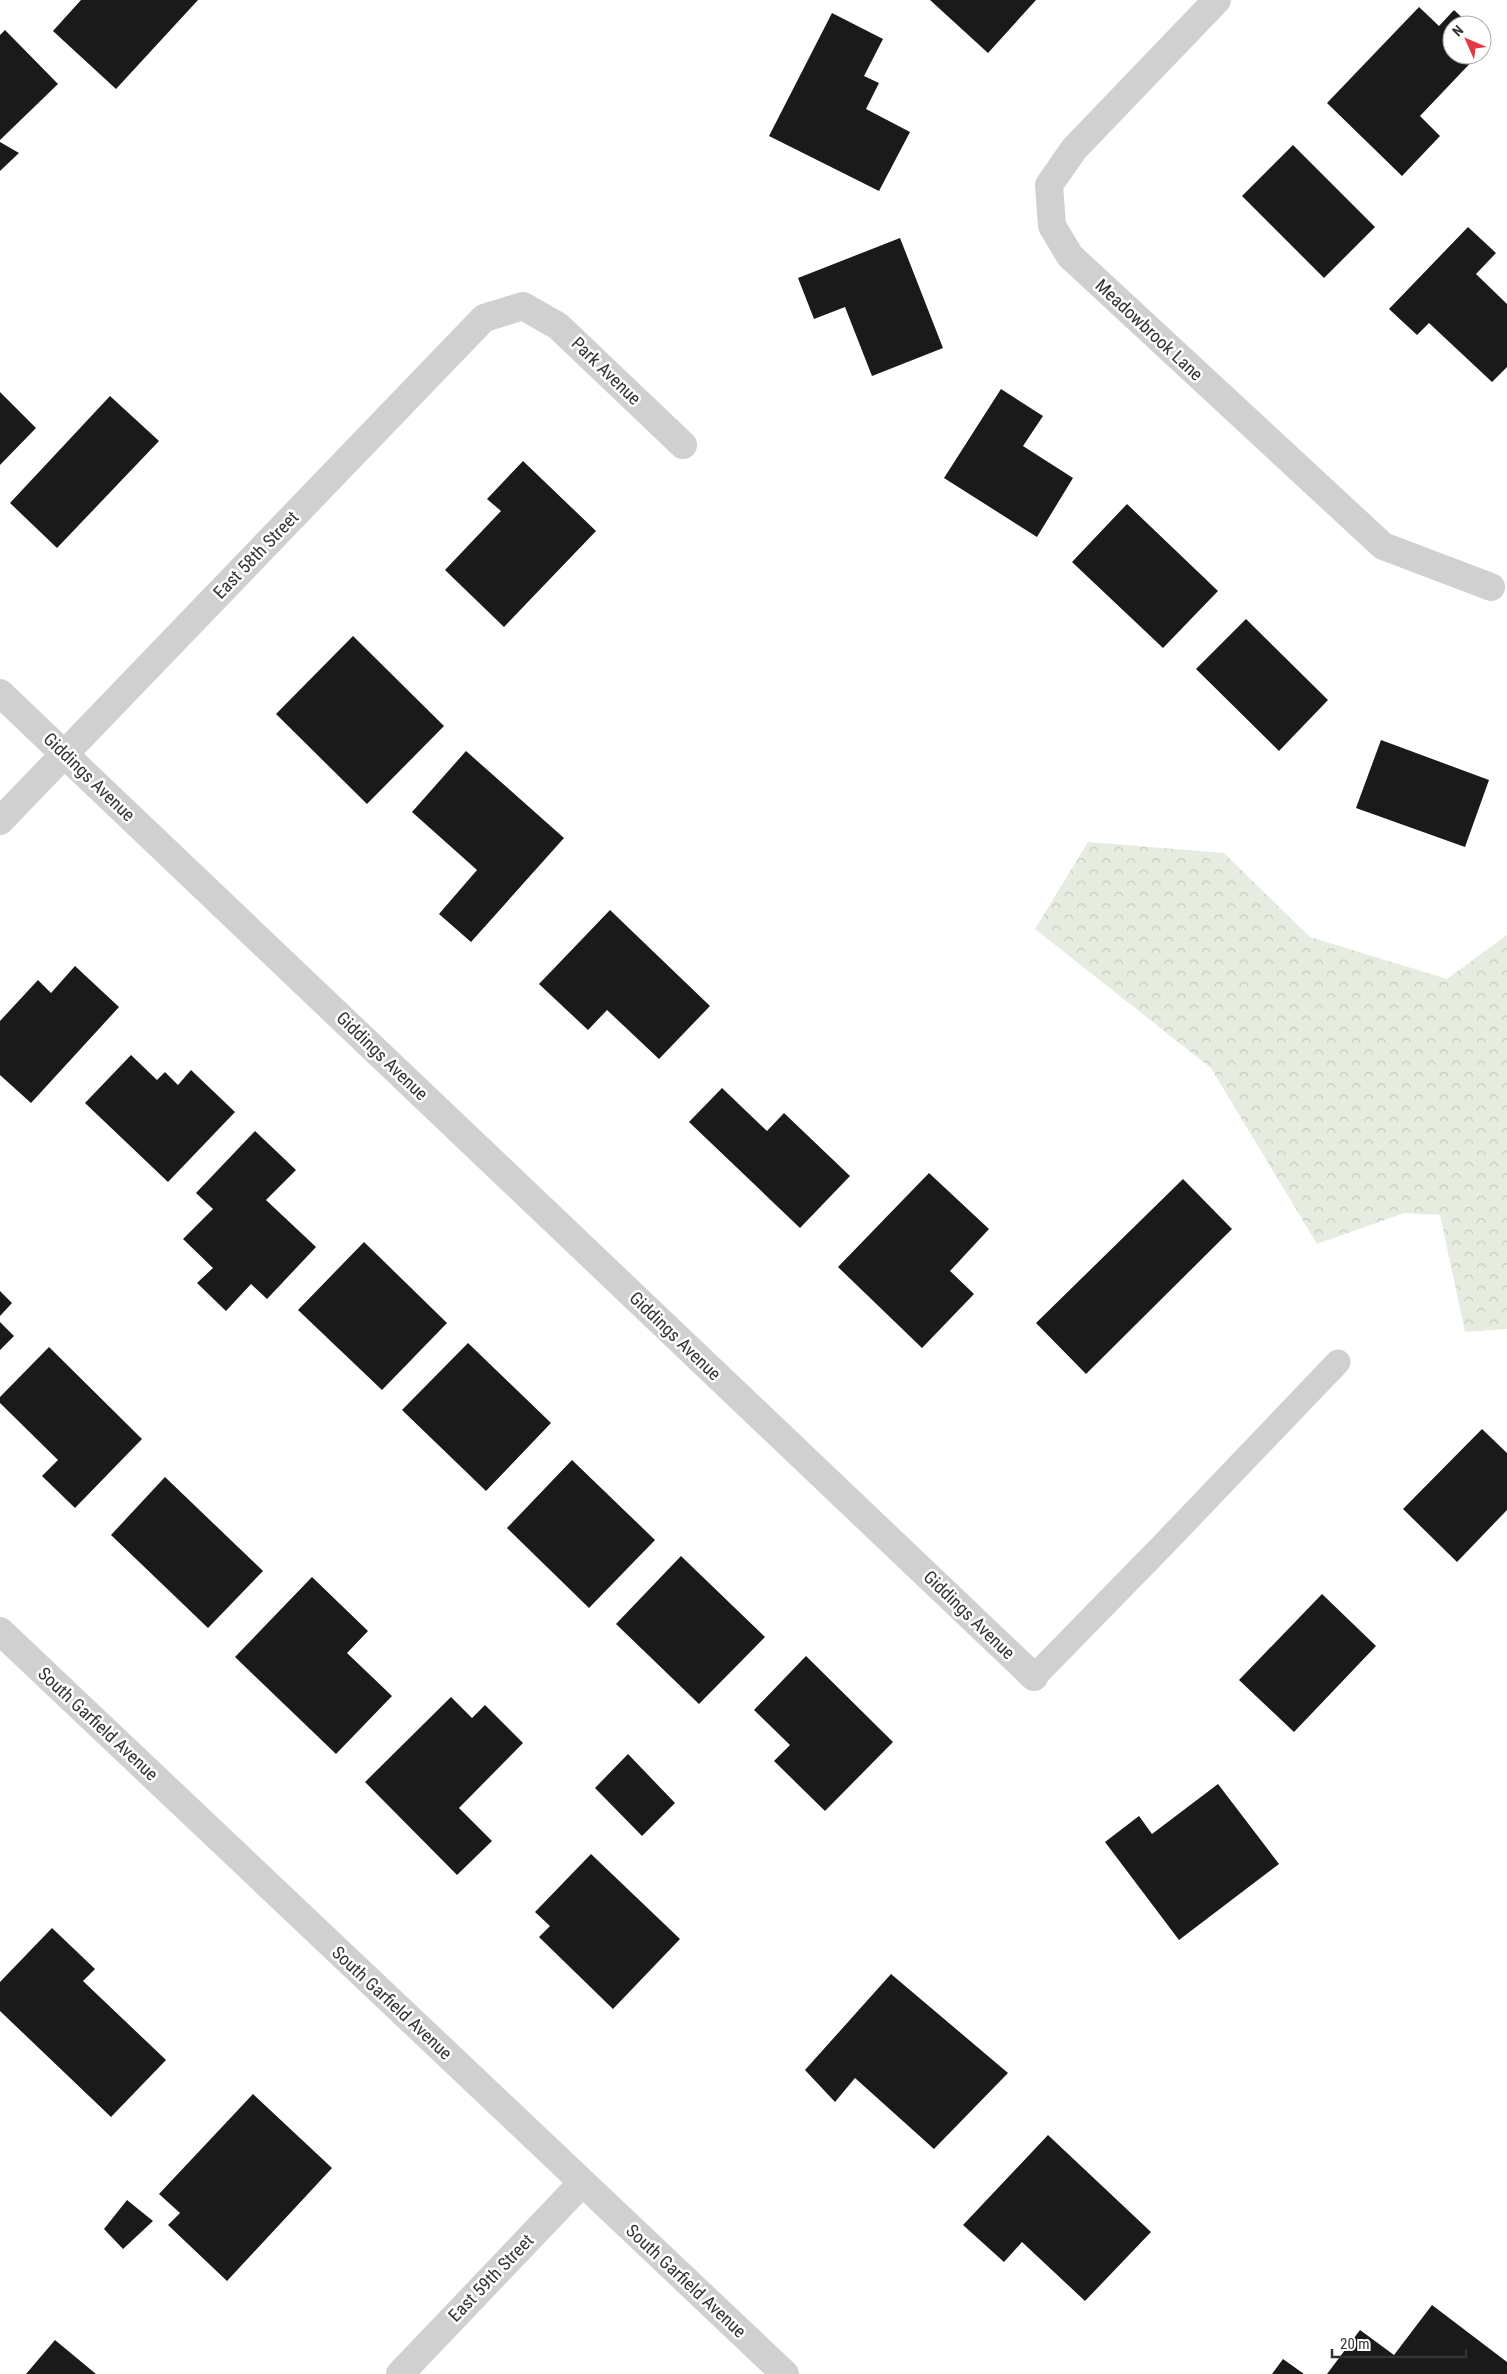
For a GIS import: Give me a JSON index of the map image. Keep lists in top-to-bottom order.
{
  "streets": {
    "street": [
      "Meadowbrook Lane",
      "Park Avenue",
      "East 58th Street",
      "Giddings Avenue",
      "South Garfield Avenue",
      "East 59th Street"
    ]
  },
  "crossings": [
    ["Park Avenue", "East 58th Street"],
    ["East 58th Street", "Giddings Avenue"],
    ["South Garfield Avenue", "East 59th Street"]
  ],
  "scale_bar": "20 m",
  "north": "top left"
}
